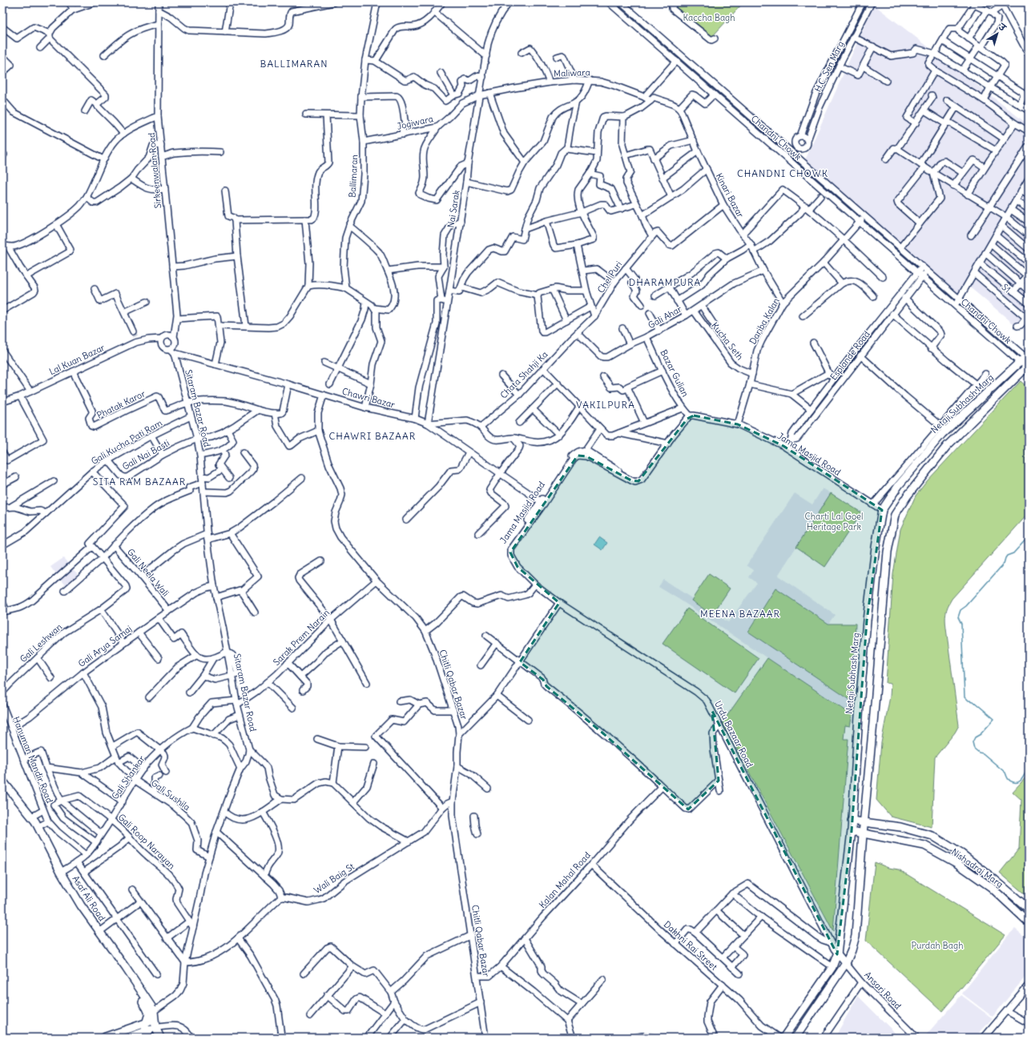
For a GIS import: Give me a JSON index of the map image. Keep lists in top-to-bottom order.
{
  "streets": {
    "main road": ["Netaji Subhash Marg", "Nishadraj Marg", "Asaf Ali Road"],
    "street": [
      "H.C. Sen Marg",
      "Maliwara",
      "Jogiwara",
      "Chandni Chowk",
      "Sirkeenwalan Road",
      "Ballimaran",
      "Kinari Bazar",
      "Nai Sarak",
      "Chel Puri",
      "S1",
      "Gali Ahar",
      "Dariba Kalan",
      "Kucha Seth",
      "Esplande Road",
      "Lal Kuan Bazar",
      "Bazar Gulian",
      "Chata Shahji Ka",
      "Chawri Bazar",
      "Phatak Karor",
      "Sitaram Bazar Road",
      "Gali Kucha Pati Ram",
      "Jama Masjid Road",
      "Gali Nai Basti",
      "Gali Neela Wali",
      "Sarak Prem Narain",
      "Gali Leshwan",
      "Gali Arya Samaj",
      "Chitli Qabar Bazar",
      "Urdu Bazaar Road",
      "Hanuman Mandir Road",
      "Gali Shankar",
      "Gali Sushila",
      "Gali Roop Narayan",
      "Wali Baig St",
      "Kalan Mahal Road",
      "Dakhni Rai Street",
      "Ansari Road"
    ]
  },
  "crossings": [
    ["Maliwara", "Jogiwara"],
    ["Maliwara", "Kinari Bazar"],
    ["Maliwara", "Nai Sarak"],
    ["Jogiwara", "Ballimaran"],
    ["Jogiwara", "Nai Sarak"],
    ["Chandni Chowk", "Dariba Kalan"],
    ["Chandni Chowk", "Esplande Road"],
    ["Chandni Chowk", "Netaji Subhash Marg"],
    ["Sirkeenwalan Road", "Lal Kuan Bazar"],
    ["Sirkeenwalan Road", "Chawri Bazar"],
    ["Sirkeenwalan Road", "Sitaram Bazar Road"],
    ["Kinari Bazar", "Chel Puri"],
    ["Kinari Bazar", "Gali Ahar"],
    ["Kinari Bazar", "Dariba Kalan"],
    ["Nai Sarak", "Chawri Bazar"],
    ["Chel Puri", "Gali Ahar"],
    ["Chel Puri", "Chata Shahji Ka"],
    ["Gali Ahar", "Kucha Seth"],
    ["Gali Ahar", "Bazar Gulian"],
    ["Gali Ahar", "Chata Shahji Ka"],
    ["Dariba Kalan", "Kucha Seth"],
    ["Dariba Kalan", "Jama Masjid Road"],
    ["Esplande Road", "Jama Masjid Road"],
    ["Lal Kuan Bazar", "Chawri Bazar"],
    ["Lal Kuan Bazar", "Phatak Karor"],
    ["Lal Kuan Bazar", "Sitaram Bazar Road"],
    ["Bazar Gulian", "Jama Masjid Road"],
    ["Chawri Bazar", "Sitaram Bazar Road"],
    ["Chawri Bazar", "Jama Masjid Road"],
    ["Chawri Bazar", "Chitli Qabar Bazar"],
    ["Netaji Subhash Marg", "Jama Masjid Road"],
    ["Netaji Subhash Marg", "Urdu Bazaar Road"],
    ["Netaji Subhash Marg", "Nishadraj Marg"],
    ["Netaji Subhash Marg", "Ansari Road"],
    ["Phatak Karor", "Sitaram Bazar Road"],
    ["Sitaram Bazar Road", "Gali Kucha Pati Ram"],
    ["Sitaram Bazar Road", "Gali Nai Basti"],
    ["Sitaram Bazar Road", "Sarak Prem Narain"],
    ["Sitaram Bazar Road", "Gali Arya Samaj"],
    ["Gali Kucha Pati Ram", "Gali Nai Basti"],
    ["Jama Masjid Road", "Urdu Bazaar Road"],
    ["Gali Neela Wali", "Gali Arya Samaj"],
    ["Sarak Prem Narain", "Chitli Qabar Bazar"],
    ["Gali Arya Samaj", "Hanuman Mandir Road"],
    ["Gali Arya Samaj", "Gali Sushila"],
    ["Chitli Qabar Bazar", "Wali Baig St"],
    ["Chitli Qabar Bazar", "Kalan Mahal Road"],
    ["Urdu Bazaar Road", "Ansari Road"],
    ["Hanuman Mandir Road", "Gali Shankar"],
    ["Gali Shankar", "Gali Sushila"],
    ["Gali Shankar", "Gali Roop Narayan"],
    ["Gali Shankar", "Asaf Ali Road"],
    ["Kalan Mahal Road", "Dakhni Rai Street"]
  ],
  "districts": [
    "BALLIMARAN",
    "CHANDNI CHOWK",
    "DHARAMPURA",
    "VAKILPURA",
    "CHAWRI BAZAAR",
    "SITA RAM BAZAAR",
    "MEENA BAZAAR"
  ],
  "parks": ["Kaccha Bagh", "Charti Lal Goel Heritage Park", "Purdah Bagh"],
  "north": "top right"
}
